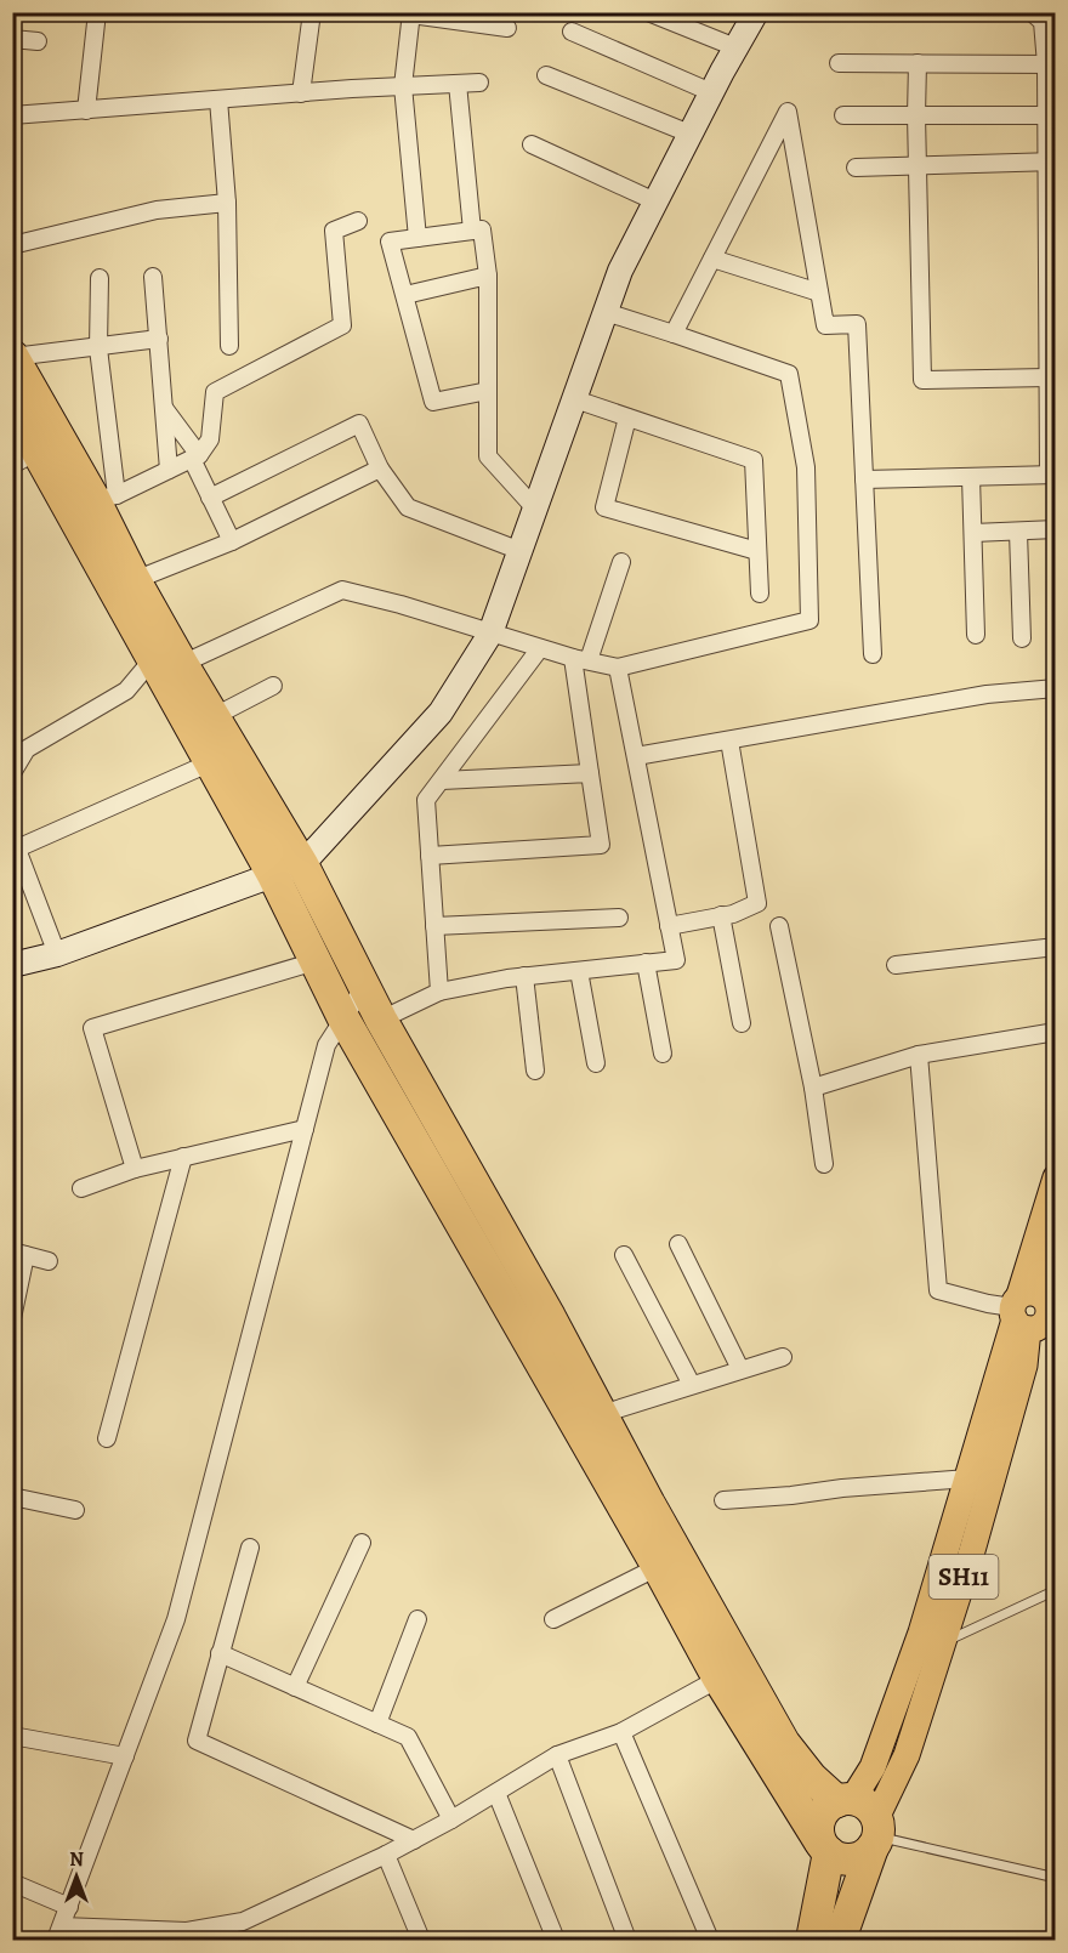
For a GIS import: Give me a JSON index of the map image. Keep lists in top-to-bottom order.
{
  "streets": {
    "main road": ["SH11"]
  },
  "north": "top"
}
